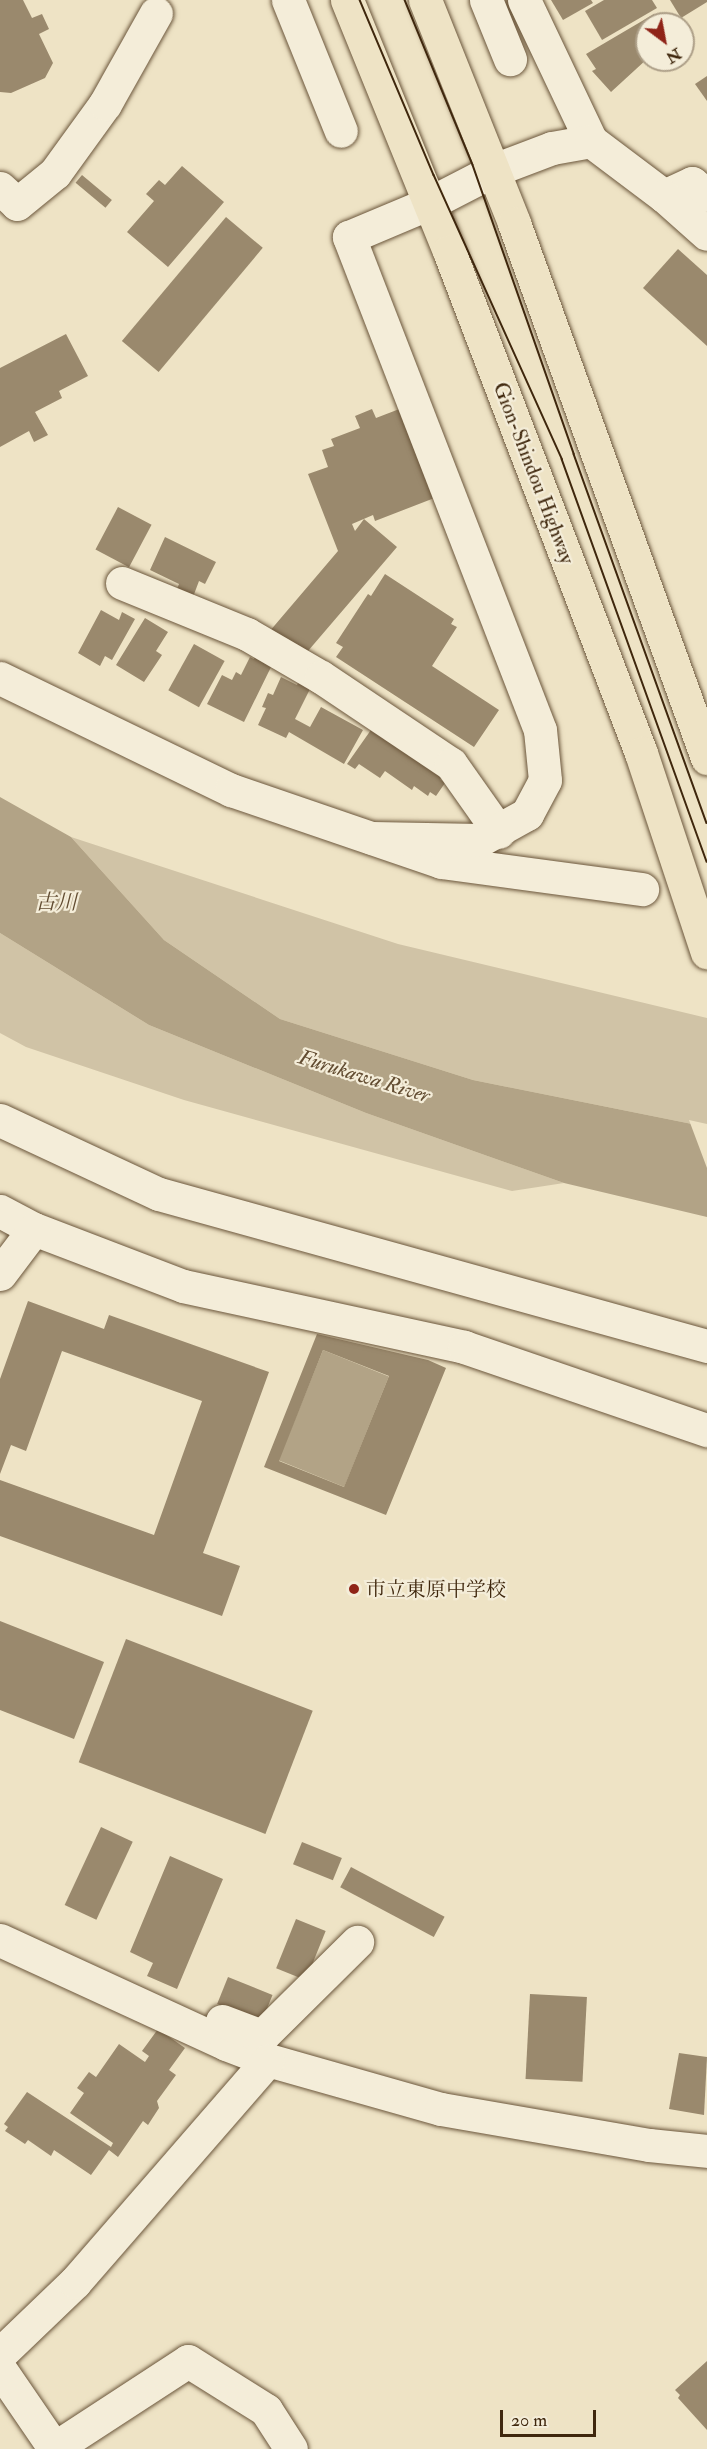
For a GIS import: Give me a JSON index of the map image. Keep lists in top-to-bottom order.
{
  "streets": {
    "highway": ["Gion-Shindou Highway"]
  },
  "water": ["古川", "Furukawa River"],
  "places": ["市立東原中学校"],
  "scale_bar": "20 m",
  "north": "bottom right"
}
